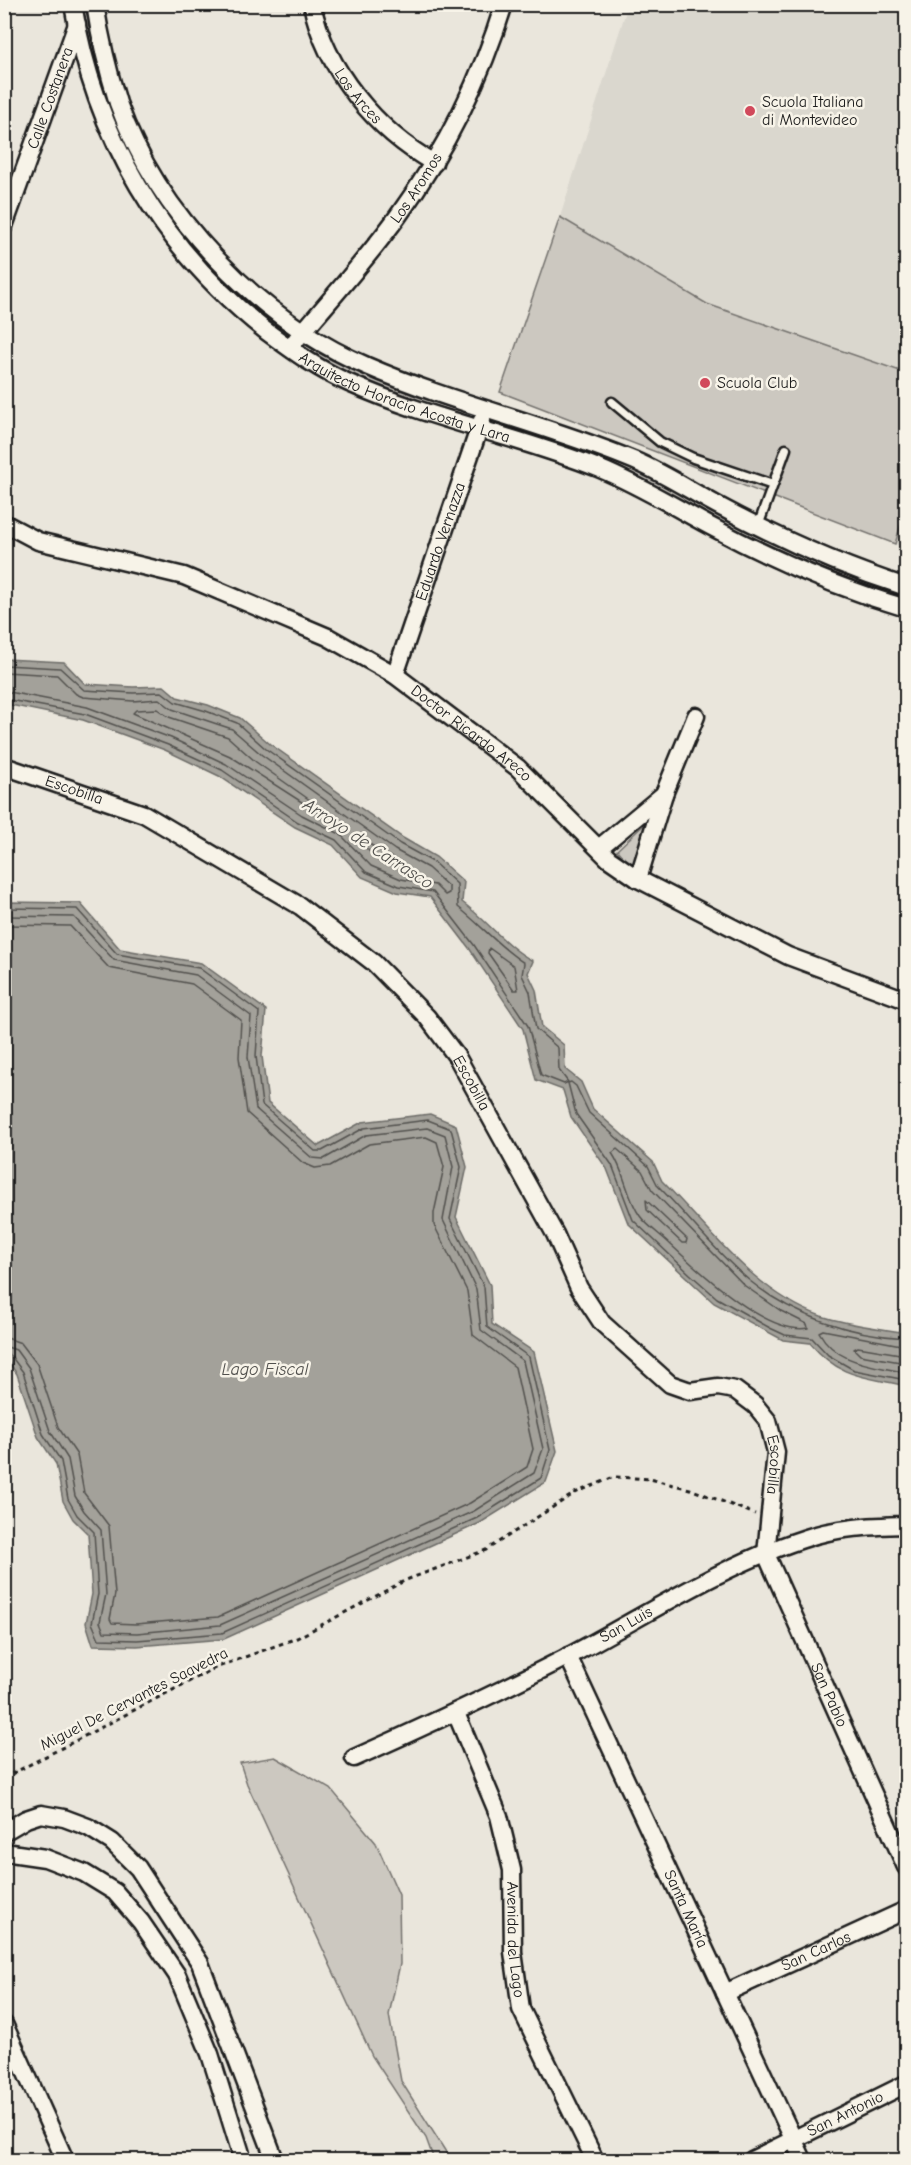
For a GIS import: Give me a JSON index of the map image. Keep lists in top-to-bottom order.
{
  "streets": {
    "street": [
      "Los Arces",
      "Calle Costanera",
      "Los Aromos",
      "Arquitecto Horacio Acosta y Lara",
      "Eduardo Vernazza",
      "Doctor Ricardo Areco",
      "Escobilla",
      "San Luis",
      "San Pablo",
      "Santa María",
      "Avenida del Lago",
      "San Carlos",
      "San Antonio"
    ],
    "path": ["Miguel De Cervantes Saavedra"]
  },
  "crossings": [
    ["Los Arces", "Los Aromos"],
    ["Calle Costanera", "Arquitecto Horacio Acosta y Lara"],
    ["Los Aromos", "Arquitecto Horacio Acosta y Lara"],
    ["Arquitecto Horacio Acosta y Lara", "Eduardo Vernazza"],
    ["Eduardo Vernazza", "Doctor Ricardo Areco"],
    ["Escobilla", "San Pablo"],
    ["Escobilla", "Miguel De Cervantes Saavedra"],
    ["San Luis", "San Pablo"],
    ["San Luis", "Santa María"],
    ["San Luis", "Avenida del Lago"],
    ["San Pablo", "Miguel De Cervantes Saavedra"],
    ["Santa María", "San Carlos"],
    ["Santa María", "San Antonio"]
  ],
  "water": ["Arroyo de Carrasco", "Lago Fiscal"],
  "places": ["Scuola Italiana di Montevideo", "Scuola Club"]
}
